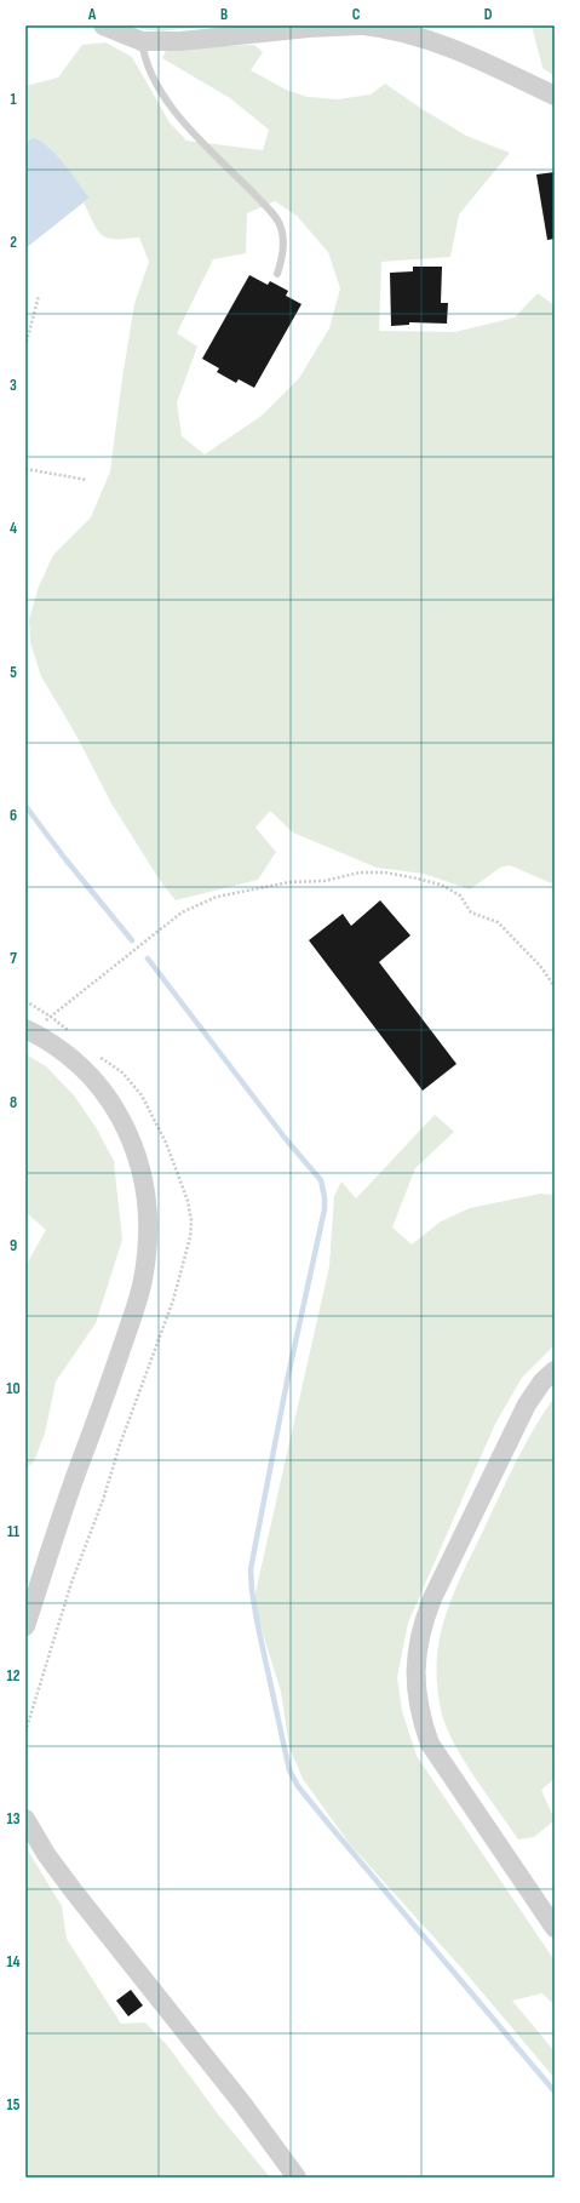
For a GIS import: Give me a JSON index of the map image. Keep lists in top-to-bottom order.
{
  "grid": {
    "columns": [
      "A",
      "B",
      "C",
      "D"
    ],
    "rows": [
      "1",
      "2",
      "3",
      "4",
      "5",
      "6",
      "7",
      "8",
      "9",
      "10",
      "11",
      "12",
      "13",
      "14",
      "15"
    ]
  }
}
